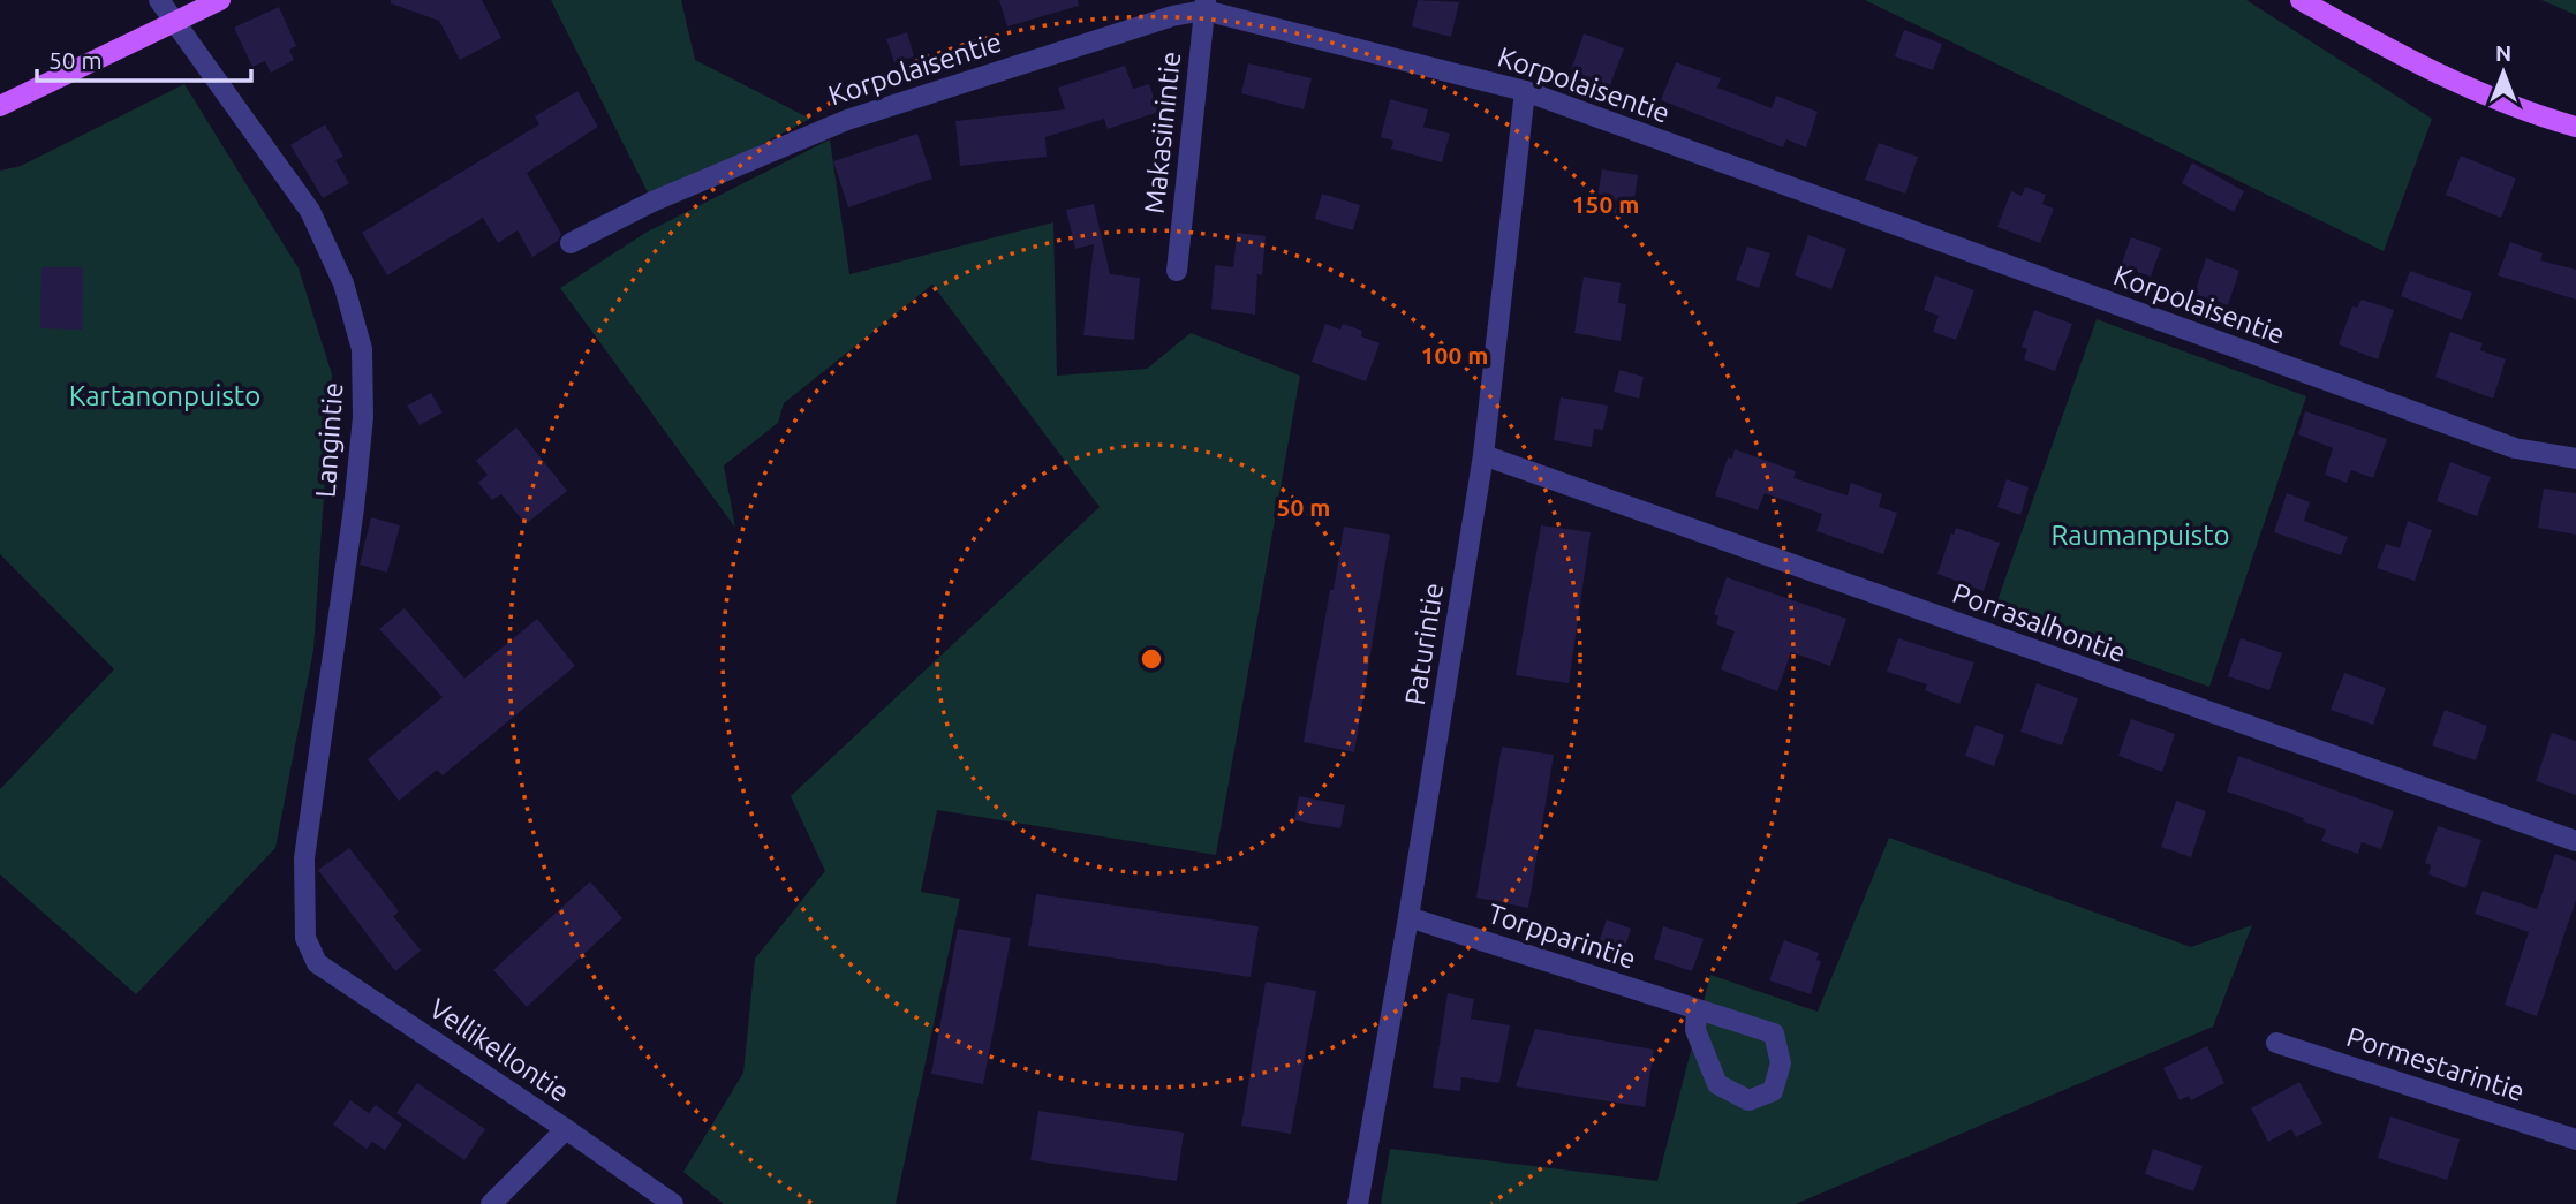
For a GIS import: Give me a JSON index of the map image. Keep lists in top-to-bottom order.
{
  "streets": {
    "street": [
      "Korpolaisentie",
      "Makasiinintie",
      "Langintie",
      "Porrasalhontie",
      "Paturintie",
      "Torpparintie",
      "Vellikellontie",
      "Pormestarintie"
    ]
  },
  "crossings": [
    ["Korpolaisentie", "Makasiinintie"],
    ["Korpolaisentie", "Paturintie"],
    ["Langintie", "Vellikellontie"],
    ["Porrasalhontie", "Paturintie"],
    ["Paturintie", "Torpparintie"]
  ],
  "parks": ["Kartanonpuisto", "Raumanpuisto"],
  "scale_bar": "50 m",
  "north": "top",
  "rings": ["150 m", "100 m", "50 m"]
}
